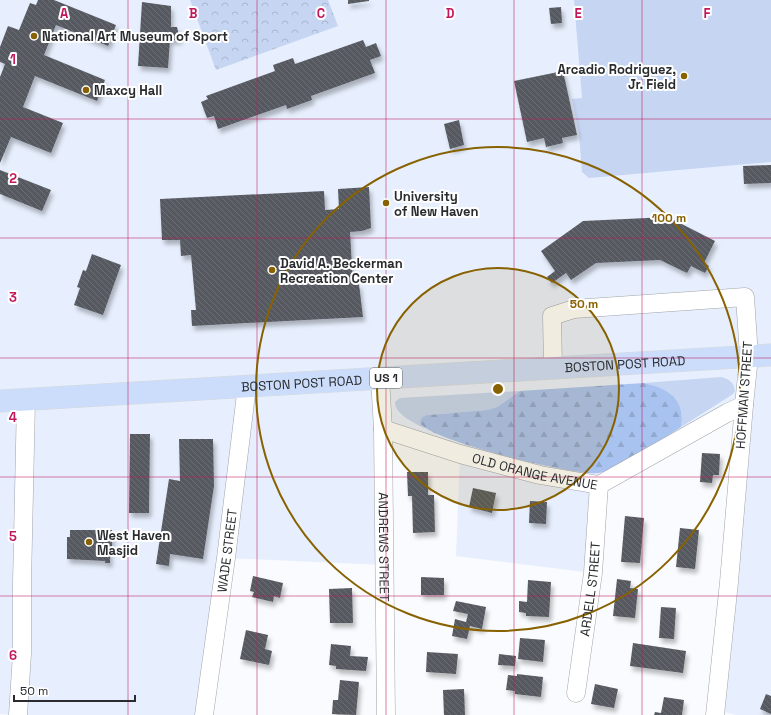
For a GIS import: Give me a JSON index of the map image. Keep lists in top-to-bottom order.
{
  "streets": {
    "main road": ["BOSTON POST ROAD", "US 1"],
    "street": [
      "HOFFMAN STREET",
      "OLD ORANGE AVENUE",
      "ANDREWS STREET",
      "WADE STREET",
      "ARDELL STREET"
    ]
  },
  "crossings": [
    ["BOSTON POST ROAD", "HOFFMAN STREET"],
    ["BOSTON POST ROAD", "ANDREWS STREET"],
    ["BOSTON POST ROAD", "WADE STREET"],
    ["HOFFMAN STREET", "OLD ORANGE AVENUE"],
    ["OLD ORANGE AVENUE", "ANDREWS STREET"],
    ["OLD ORANGE AVENUE", "ARDELL STREET"]
  ],
  "places": [
    "National Art Museum of Sport",
    "Arcadio Rodriguez, Jr. Field",
    "Maxcy Hall",
    "University of New Haven",
    "David A. Beckerman Recreation Center",
    "West Haven Masjid"
  ],
  "scale_bar": "50 m",
  "grid": {
    "columns": [
      "A",
      "B",
      "C",
      "D",
      "E",
      "F"
    ],
    "rows": [
      "1",
      "2",
      "3",
      "4",
      "5",
      "6"
    ]
  },
  "rings": ["100 m", "50 m"]
}
